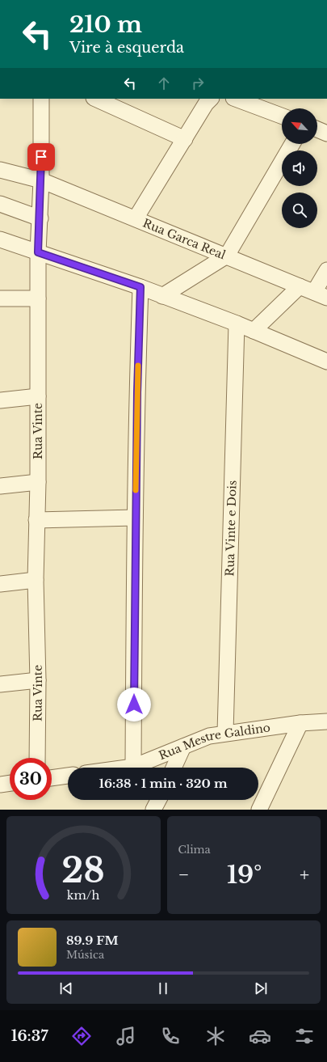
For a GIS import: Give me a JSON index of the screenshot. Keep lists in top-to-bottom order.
{
  "streets": {
    "street": [
      "Rua Garca Real",
      "Rua Vinte",
      "Rua Vinte e Dois",
      "Rua Mestre Galdino"
    ]
  },
  "crossings": [
    ["Rua Garca Real", "Rua Vinte"],
    ["Rua Vinte e Dois", "Rua Mestre Galdino"]
  ],
  "north": "top left",
  "page": {
    "turn": ["210 m", "Vire à esquerda"],
    "limit": "30",
    "trip": "16:38 · 1 min · 320 m",
    "tile": "Clima",
    "heat": ["−", "19°", "+"],
    "song": ["89.9 FM", "Música"],
    "tabs": "16:37",
    "gauge": ["28", "km/h"]
  }
}
